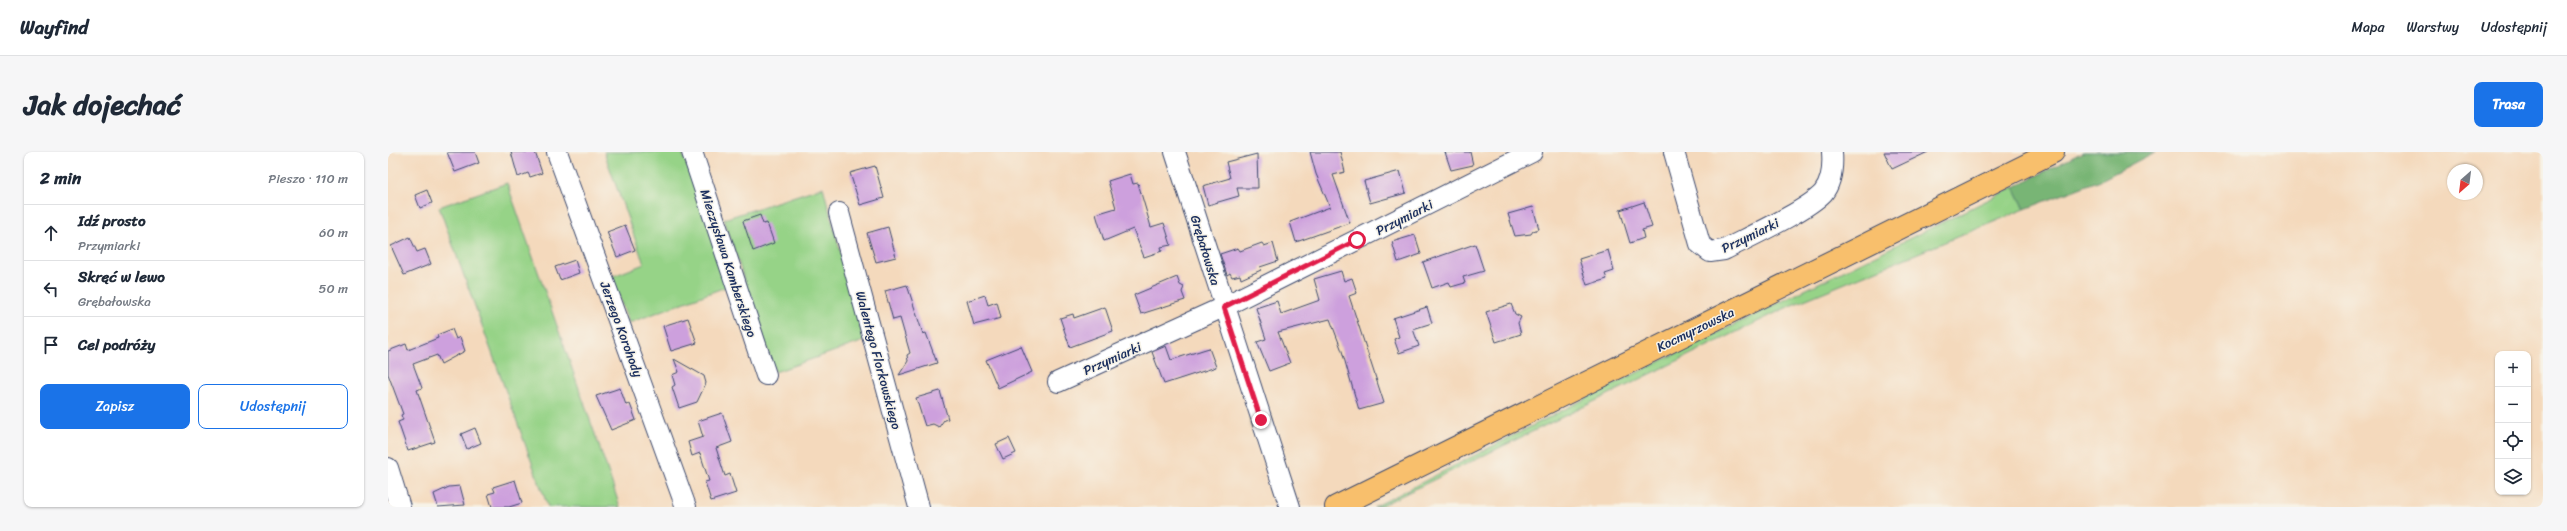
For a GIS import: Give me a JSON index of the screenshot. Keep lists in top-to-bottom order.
{
  "streets": {
    "main road": ["Kocmyrzowska"],
    "street": [
      "Przymiarki",
      "Grębałowska",
      "Mieczysława Kamberskiego",
      "Jerzego Korohody",
      "Walentego Florkowskiego"
    ]
  },
  "crossings": [
    ["Przymiarki", "Grębałowska"]
  ],
  "north": "bottom left",
  "page": {
    "header": "Wayfind",
    "nav": ["Mapa", "Warstwy", "Udostępnij"],
    "title": "Jak dojechać",
    "buttons": [
      "Trasa",
      ["Zapisz", "Udostępnij"]
    ],
    "heading": ["2 min", "Pieszo · 110 m"],
    "list": [
      ["Idź prosto", "Przymiarki", "60 m"],
      ["Skręć w lewo", "Grębałowska", "50 m"],
      "Cel podróży"
    ],
    "map_buttons": ["+", "−"]
  }
}
